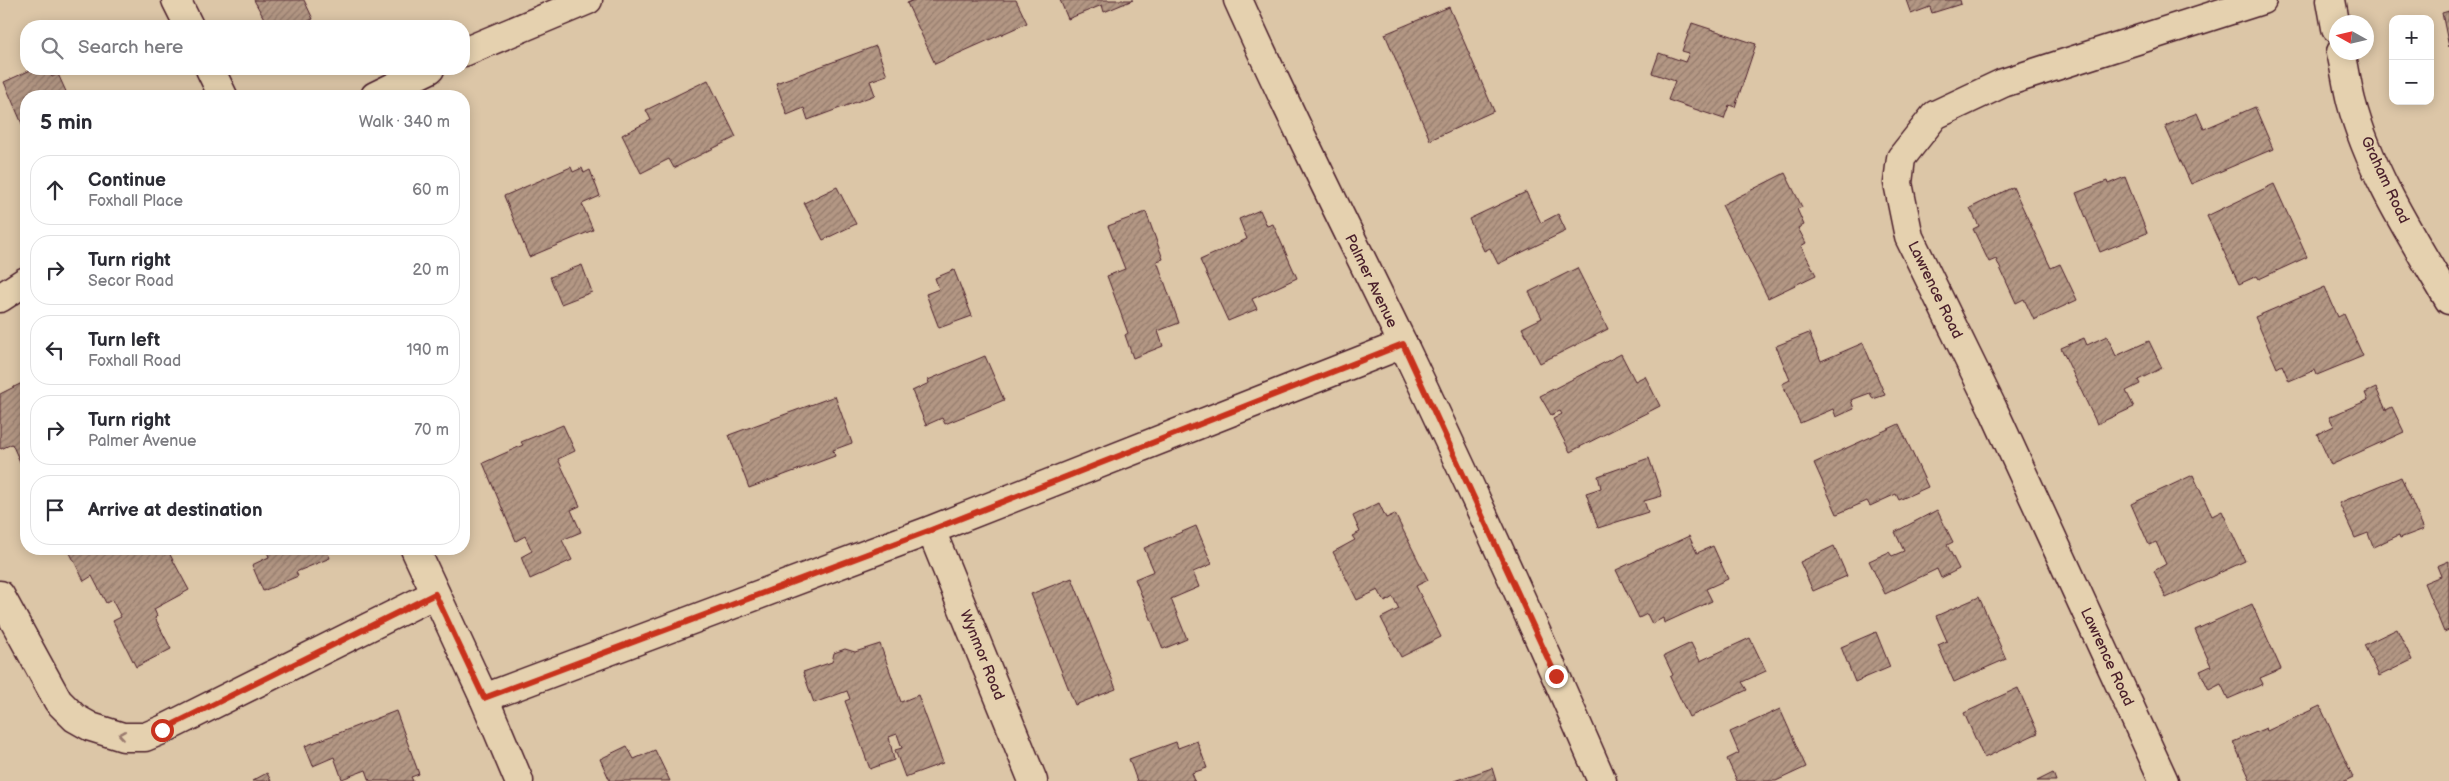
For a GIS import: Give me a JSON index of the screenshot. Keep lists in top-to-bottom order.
{
  "streets": {
    "street": [
      "Graham Road",
      "Palmer Avenue",
      "Lawrence Road",
      "Wynmor Road"
    ]
  },
  "north": "left",
  "page": {
    "map_buttons": ["+", "−"],
    "search": "Search here",
    "heading": ["5 min", "Walk · 340 m"],
    "list": [
      ["Continue", "Foxhall Place", "60 m"],
      ["Turn right", "Secor Road", "20 m"],
      ["Turn left", "Foxhall Road", "190 m"],
      ["Turn right", "Palmer Avenue", "70 m"],
      "Arrive at destination"
    ]
  }
}
